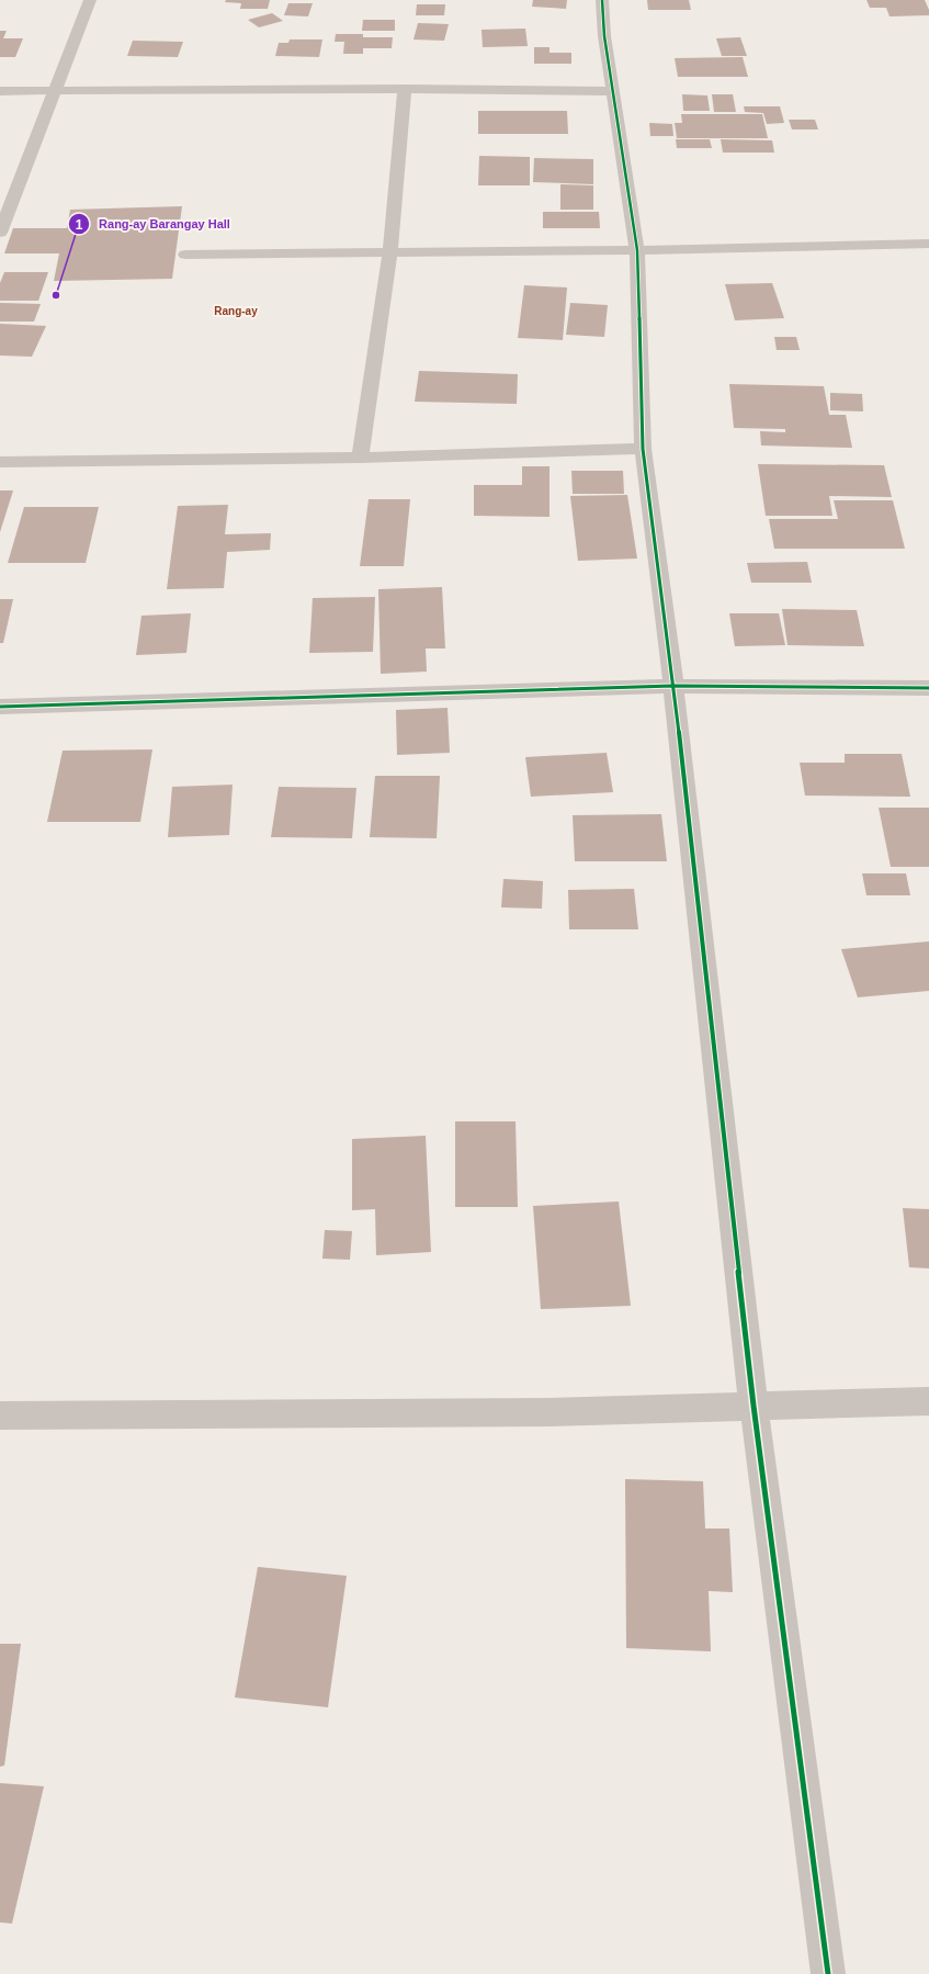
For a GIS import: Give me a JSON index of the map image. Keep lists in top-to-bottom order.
{
  "districts": ["Rang-ay"],
  "places": ["Rang-ay Barangay Hall"]
}
